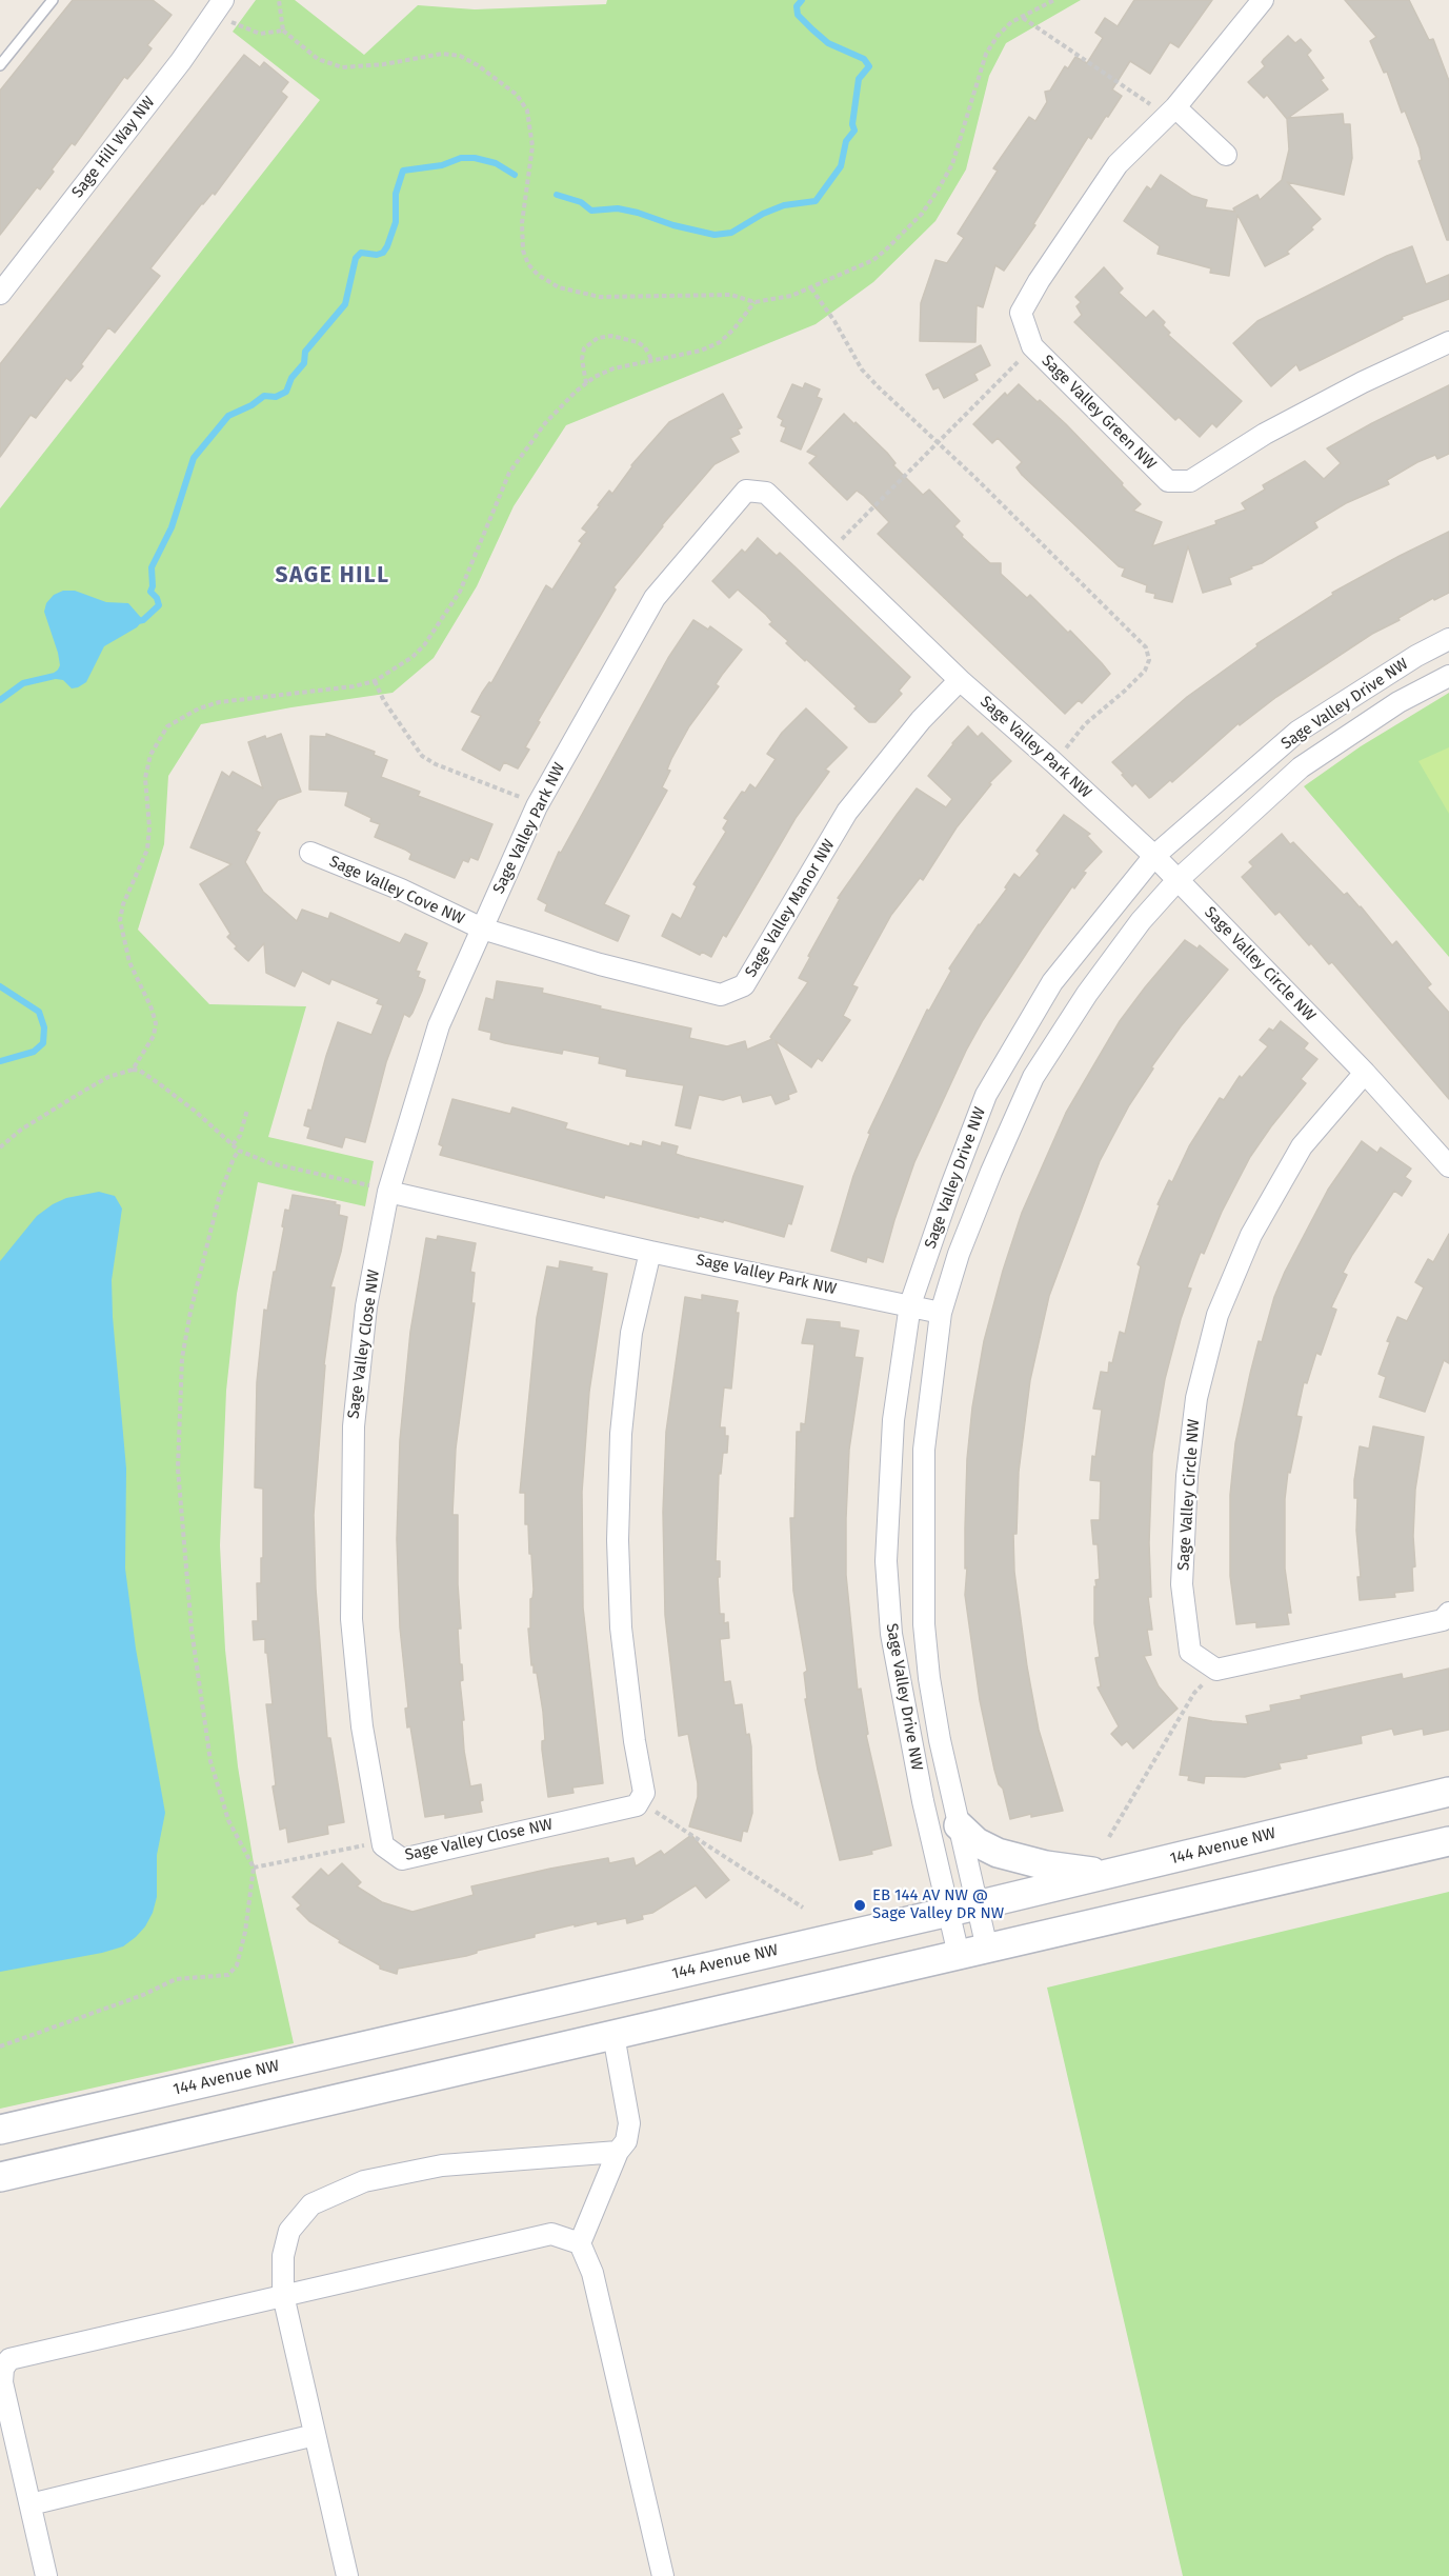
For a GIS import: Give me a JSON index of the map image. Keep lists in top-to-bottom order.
{
  "streets": {
    "main road": ["144 Avenue NW"],
    "street": [
      "Sage Hill Way NW",
      "Sage Valley Green NW",
      "Sage Valley Drive NW",
      "Sage Valley Park NW",
      "Sage Valley Cove NW",
      "Sage Valley Manor NW",
      "Sage Valley Circle NW",
      "Sage Valley Close NW"
    ]
  },
  "crossings": [
    ["Sage Valley Drive NW", "Sage Valley Park NW"],
    ["Sage Valley Drive NW", "Sage Valley Circle NW"],
    ["Sage Valley Drive NW", "144 Avenue NW"],
    ["Sage Valley Park NW", "Sage Valley Cove NW"],
    ["Sage Valley Park NW", "Sage Valley Manor NW"],
    ["Sage Valley Park NW", "Sage Valley Circle NW"],
    ["Sage Valley Park NW", "Sage Valley Close NW"],
    ["Sage Valley Cove NW", "Sage Valley Manor NW"]
  ],
  "districts": ["SAGE HILL"],
  "places": ["EB 144 AV NW @ Sage Valley DR NW"]
}
